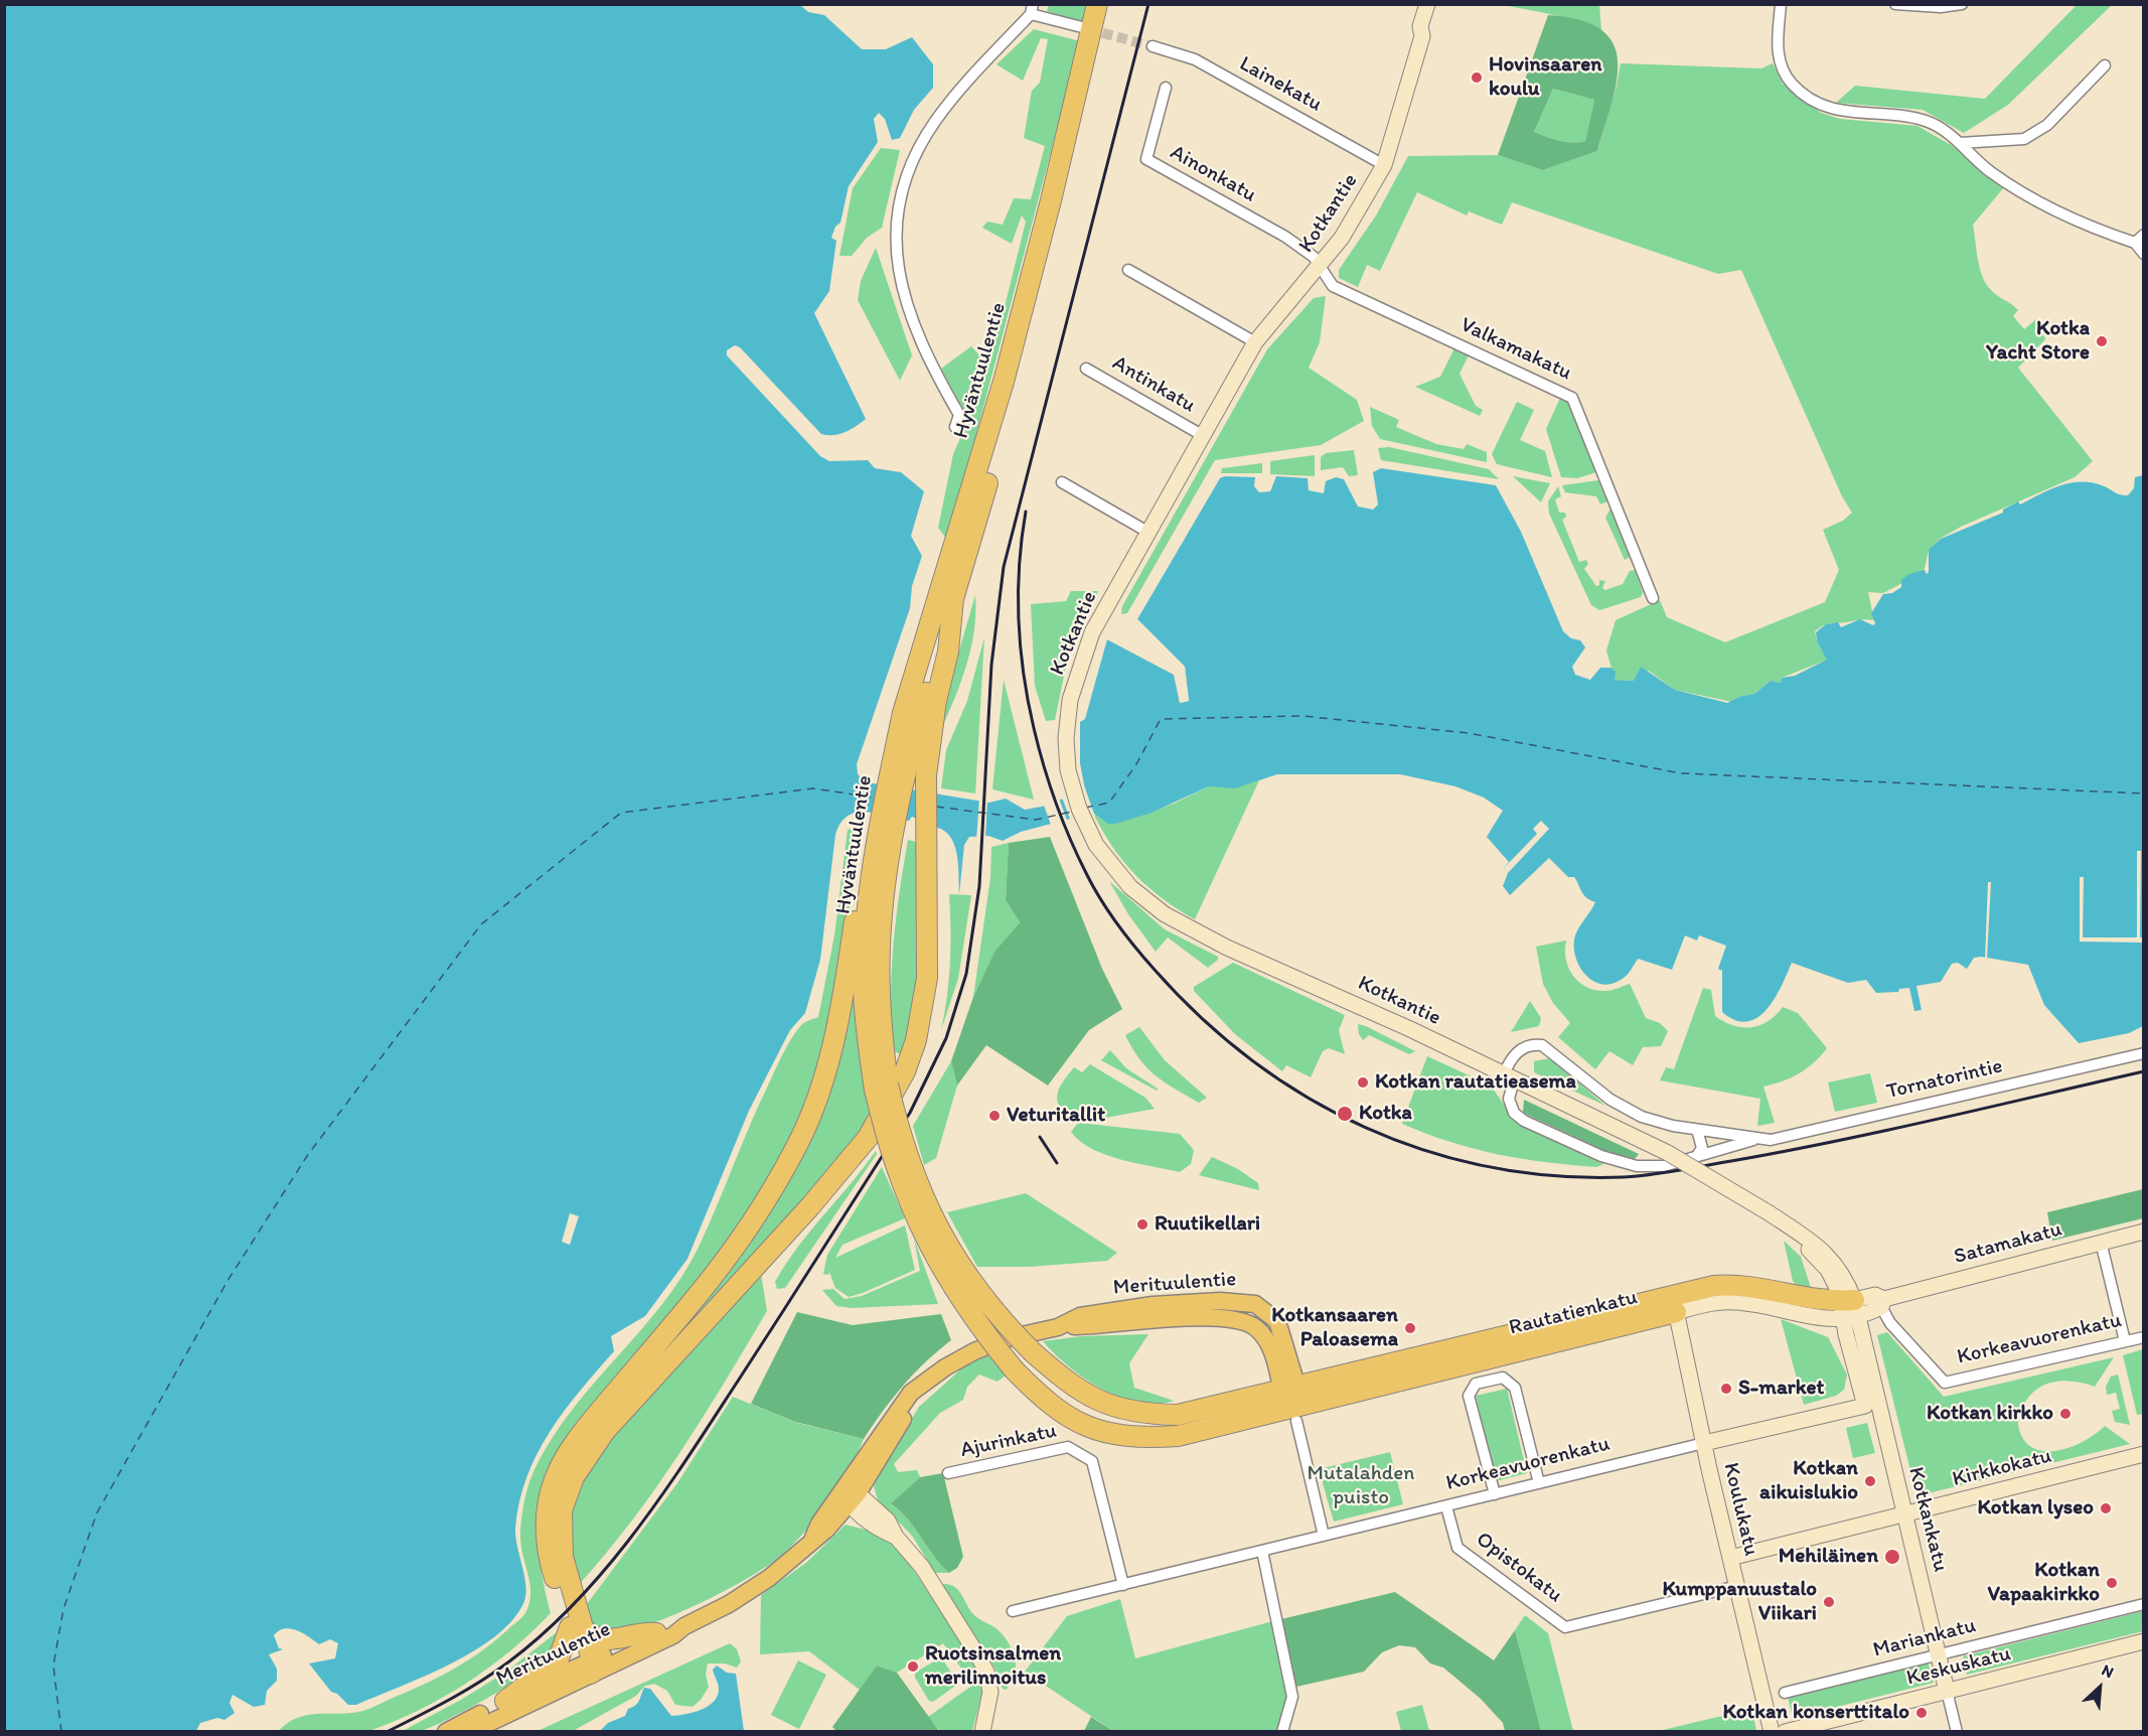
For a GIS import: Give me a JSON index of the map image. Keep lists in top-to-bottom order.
{
  "streets": {
    "highway": ["Hyväntuulentie", "Rautatienkatu"],
    "main road": ["Merituulentie"],
    "street": [
      "Lainekatu",
      "Ainonkatu",
      "Kotkantie",
      "Valkamakatu",
      "Antinkatu",
      "Tornatorintie",
      "Satamakatu",
      "Korkeavuorenkatu",
      "Ajurinkatu",
      "Kirkkokatu",
      "Koulukatu",
      "Kotkankatu",
      "Opistokatu",
      "Mariankatu",
      "Keskuskatu"
    ]
  },
  "crossings": [
    ["Lainekatu", "Kotkantie"],
    ["Ainonkatu", "Kotkantie"],
    ["Ainonkatu", "Valkamakatu"],
    ["Kotkantie", "Valkamakatu"],
    ["Kotkantie", "Antinkatu"],
    ["Kotkantie", "Tornatorintie"],
    ["Kotkantie", "Satamakatu"],
    ["Kotkantie", "Rautatienkatu"],
    ["Kotkantie", "Kotkankatu"],
    ["Hyväntuulentie", "Merituulentie"],
    ["Hyväntuulentie", "Rautatienkatu"],
    ["Satamakatu", "Rautatienkatu"],
    ["Satamakatu", "Korkeavuorenkatu"],
    ["Satamakatu", "Kotkankatu"],
    ["Merituulentie", "Rautatienkatu"],
    ["Rautatienkatu", "Koulukatu"],
    ["Rautatienkatu", "Kotkankatu"],
    ["Korkeavuorenkatu", "Ajurinkatu"],
    ["Korkeavuorenkatu", "Koulukatu"],
    ["Korkeavuorenkatu", "Kotkankatu"],
    ["Korkeavuorenkatu", "Opistokatu"],
    ["Kirkkokatu", "Koulukatu"],
    ["Kirkkokatu", "Kotkankatu"],
    ["Koulukatu", "Opistokatu"],
    ["Kotkankatu", "Mariankatu"],
    ["Kotkankatu", "Keskuskatu"]
  ],
  "parks": ["Mutalahden puisto"],
  "places": [
    "Hovinsaaren koulu",
    "Kotka Yacht Store",
    "Kotkan rautatieasema",
    "Kotka",
    "Veturitallit",
    "Ruutikellari",
    "Kotkansaaren Paloasema",
    "S-market",
    "Kotkan kirkko",
    "Kotkan aikuislukio",
    "Kotkan lyseo",
    "Mehiläinen",
    "Kotkan Vapaakirkko",
    "Kumppanuustalo Viikari",
    "Ruotsinsalmen merilinnoitus",
    "Kotkan konserttitalo"
  ],
  "north": "top right"
}
